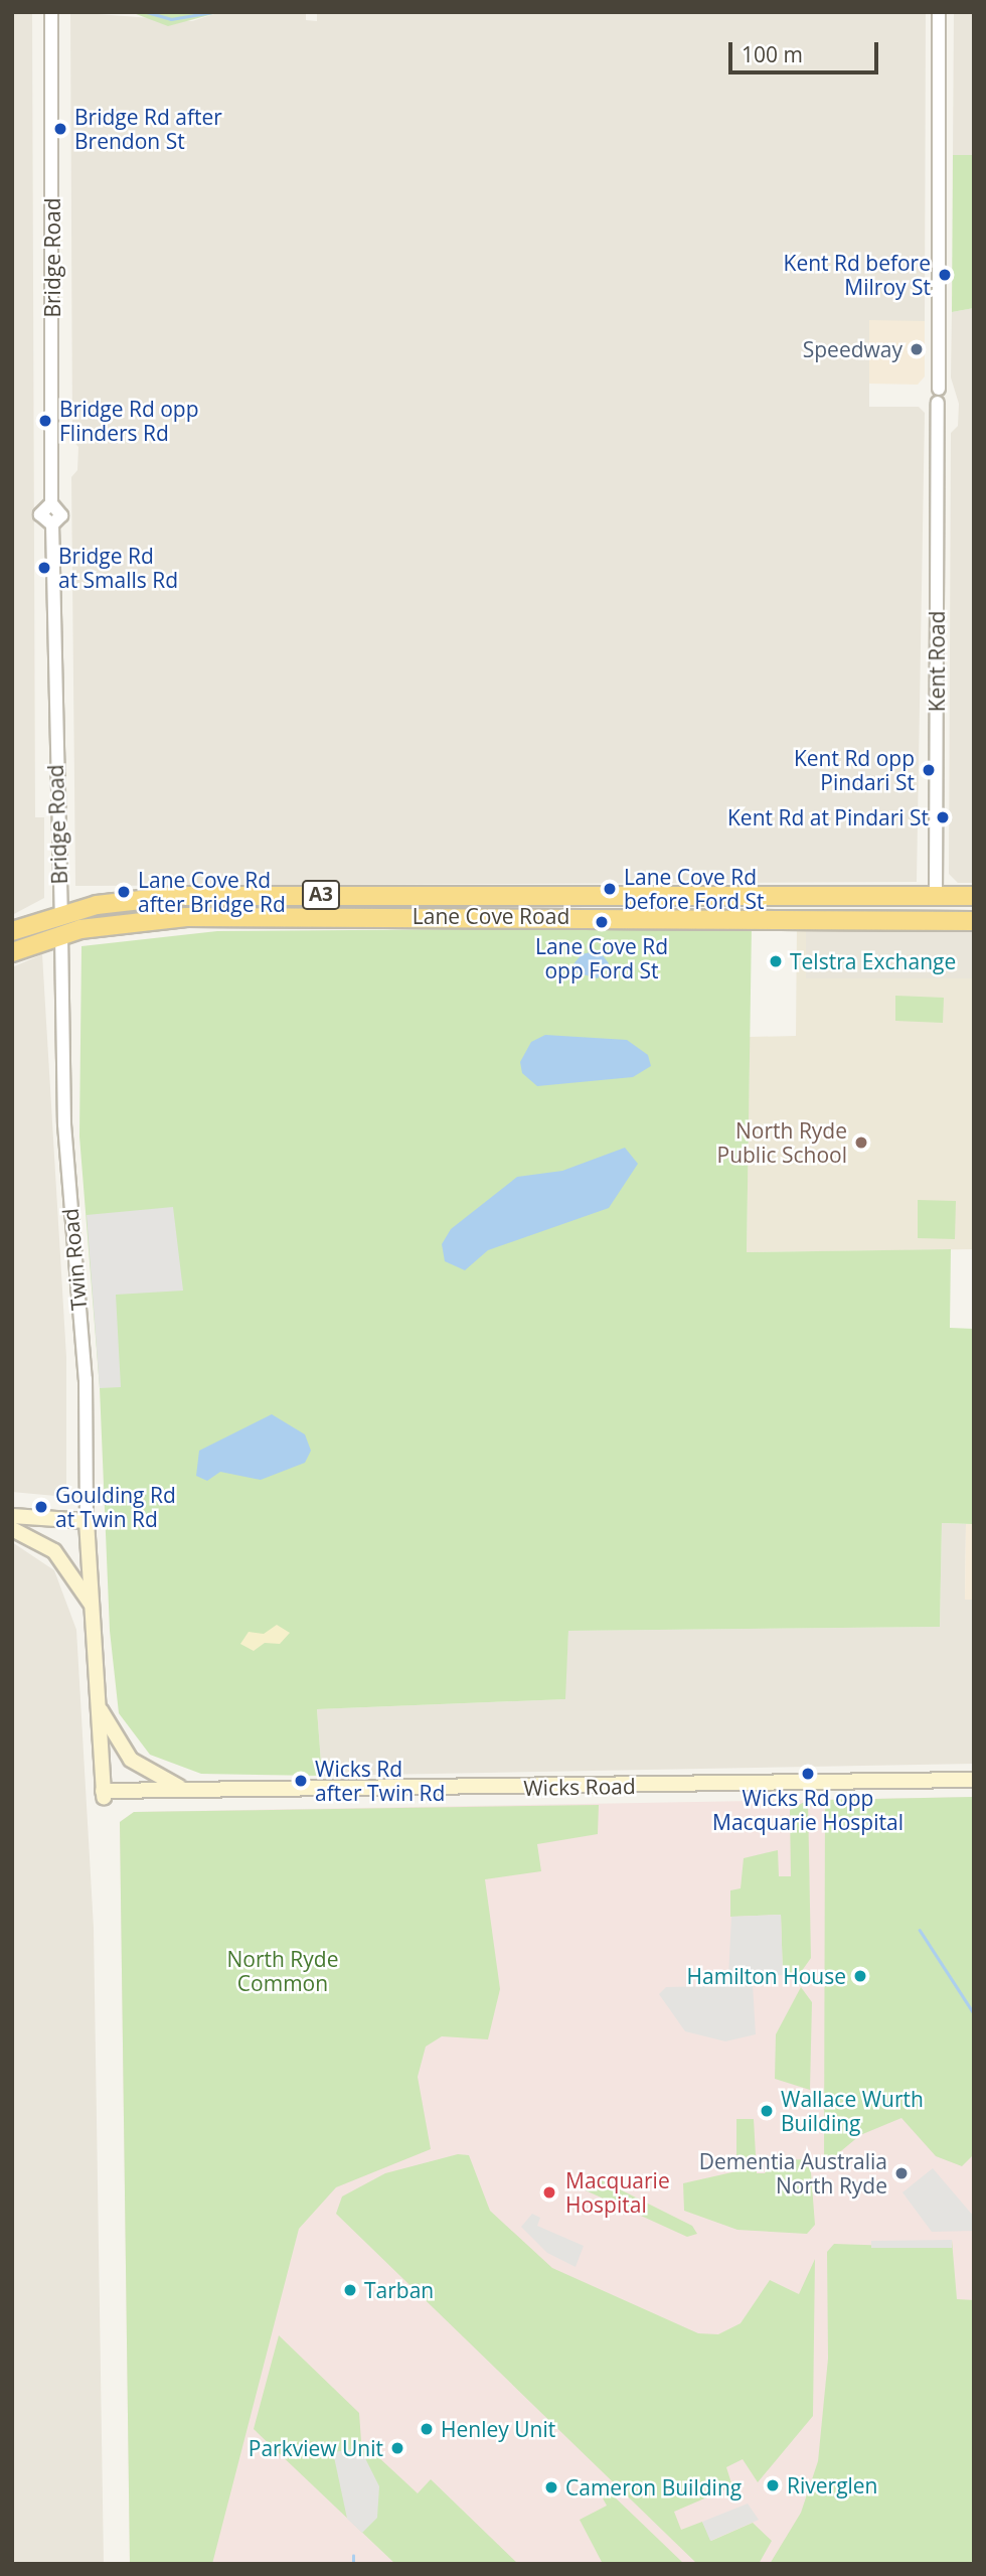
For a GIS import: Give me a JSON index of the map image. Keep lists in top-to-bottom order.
{
  "streets": {
    "highway": [
      "Kent Road",
      "A3",
      "Lane Cove Road",
      "Twin Road"
    ],
    "main road": ["Wicks Road"],
    "street": ["Bridge Road"]
  },
  "crossings": [
    ["Bridge Road", "Lane Cove Road"],
    ["Bridge Road", "Twin Road"],
    ["Kent Road", "Lane Cove Road"],
    ["Lane Cove Road", "Twin Road"],
    ["Twin Road", "Wicks Road"]
  ],
  "parks": ["North Ryde Common"],
  "places": [
    "Bridge Rd after Brendon St",
    "Kent Rd before Milroy St",
    "Speedway",
    "Bridge Rd opp Flinders Rd",
    "Bridge Rd at Smalls Rd",
    "Kent Rd opp Pindari St",
    "Kent Rd at Pindari St",
    "Lane Cove Rd before Ford St",
    "Lane Cove Rd after Bridge Rd",
    "Lane Cove Rd opp Ford St",
    "Telstra Exchange",
    "North Ryde Public School",
    "Goulding Rd at Twin Rd",
    "Wicks Rd opp Macquarie Hospital",
    "Wicks Rd after Twin Rd",
    "Hamilton House",
    "Wallace Wurth Building",
    "Dementia Australia North Ryde",
    "Macquarie Hospital",
    "Tarban",
    "Henley Unit",
    "Parkview Unit",
    "Riverglen",
    "Cameron Building"
  ],
  "scale_bar": "100 m"
}
